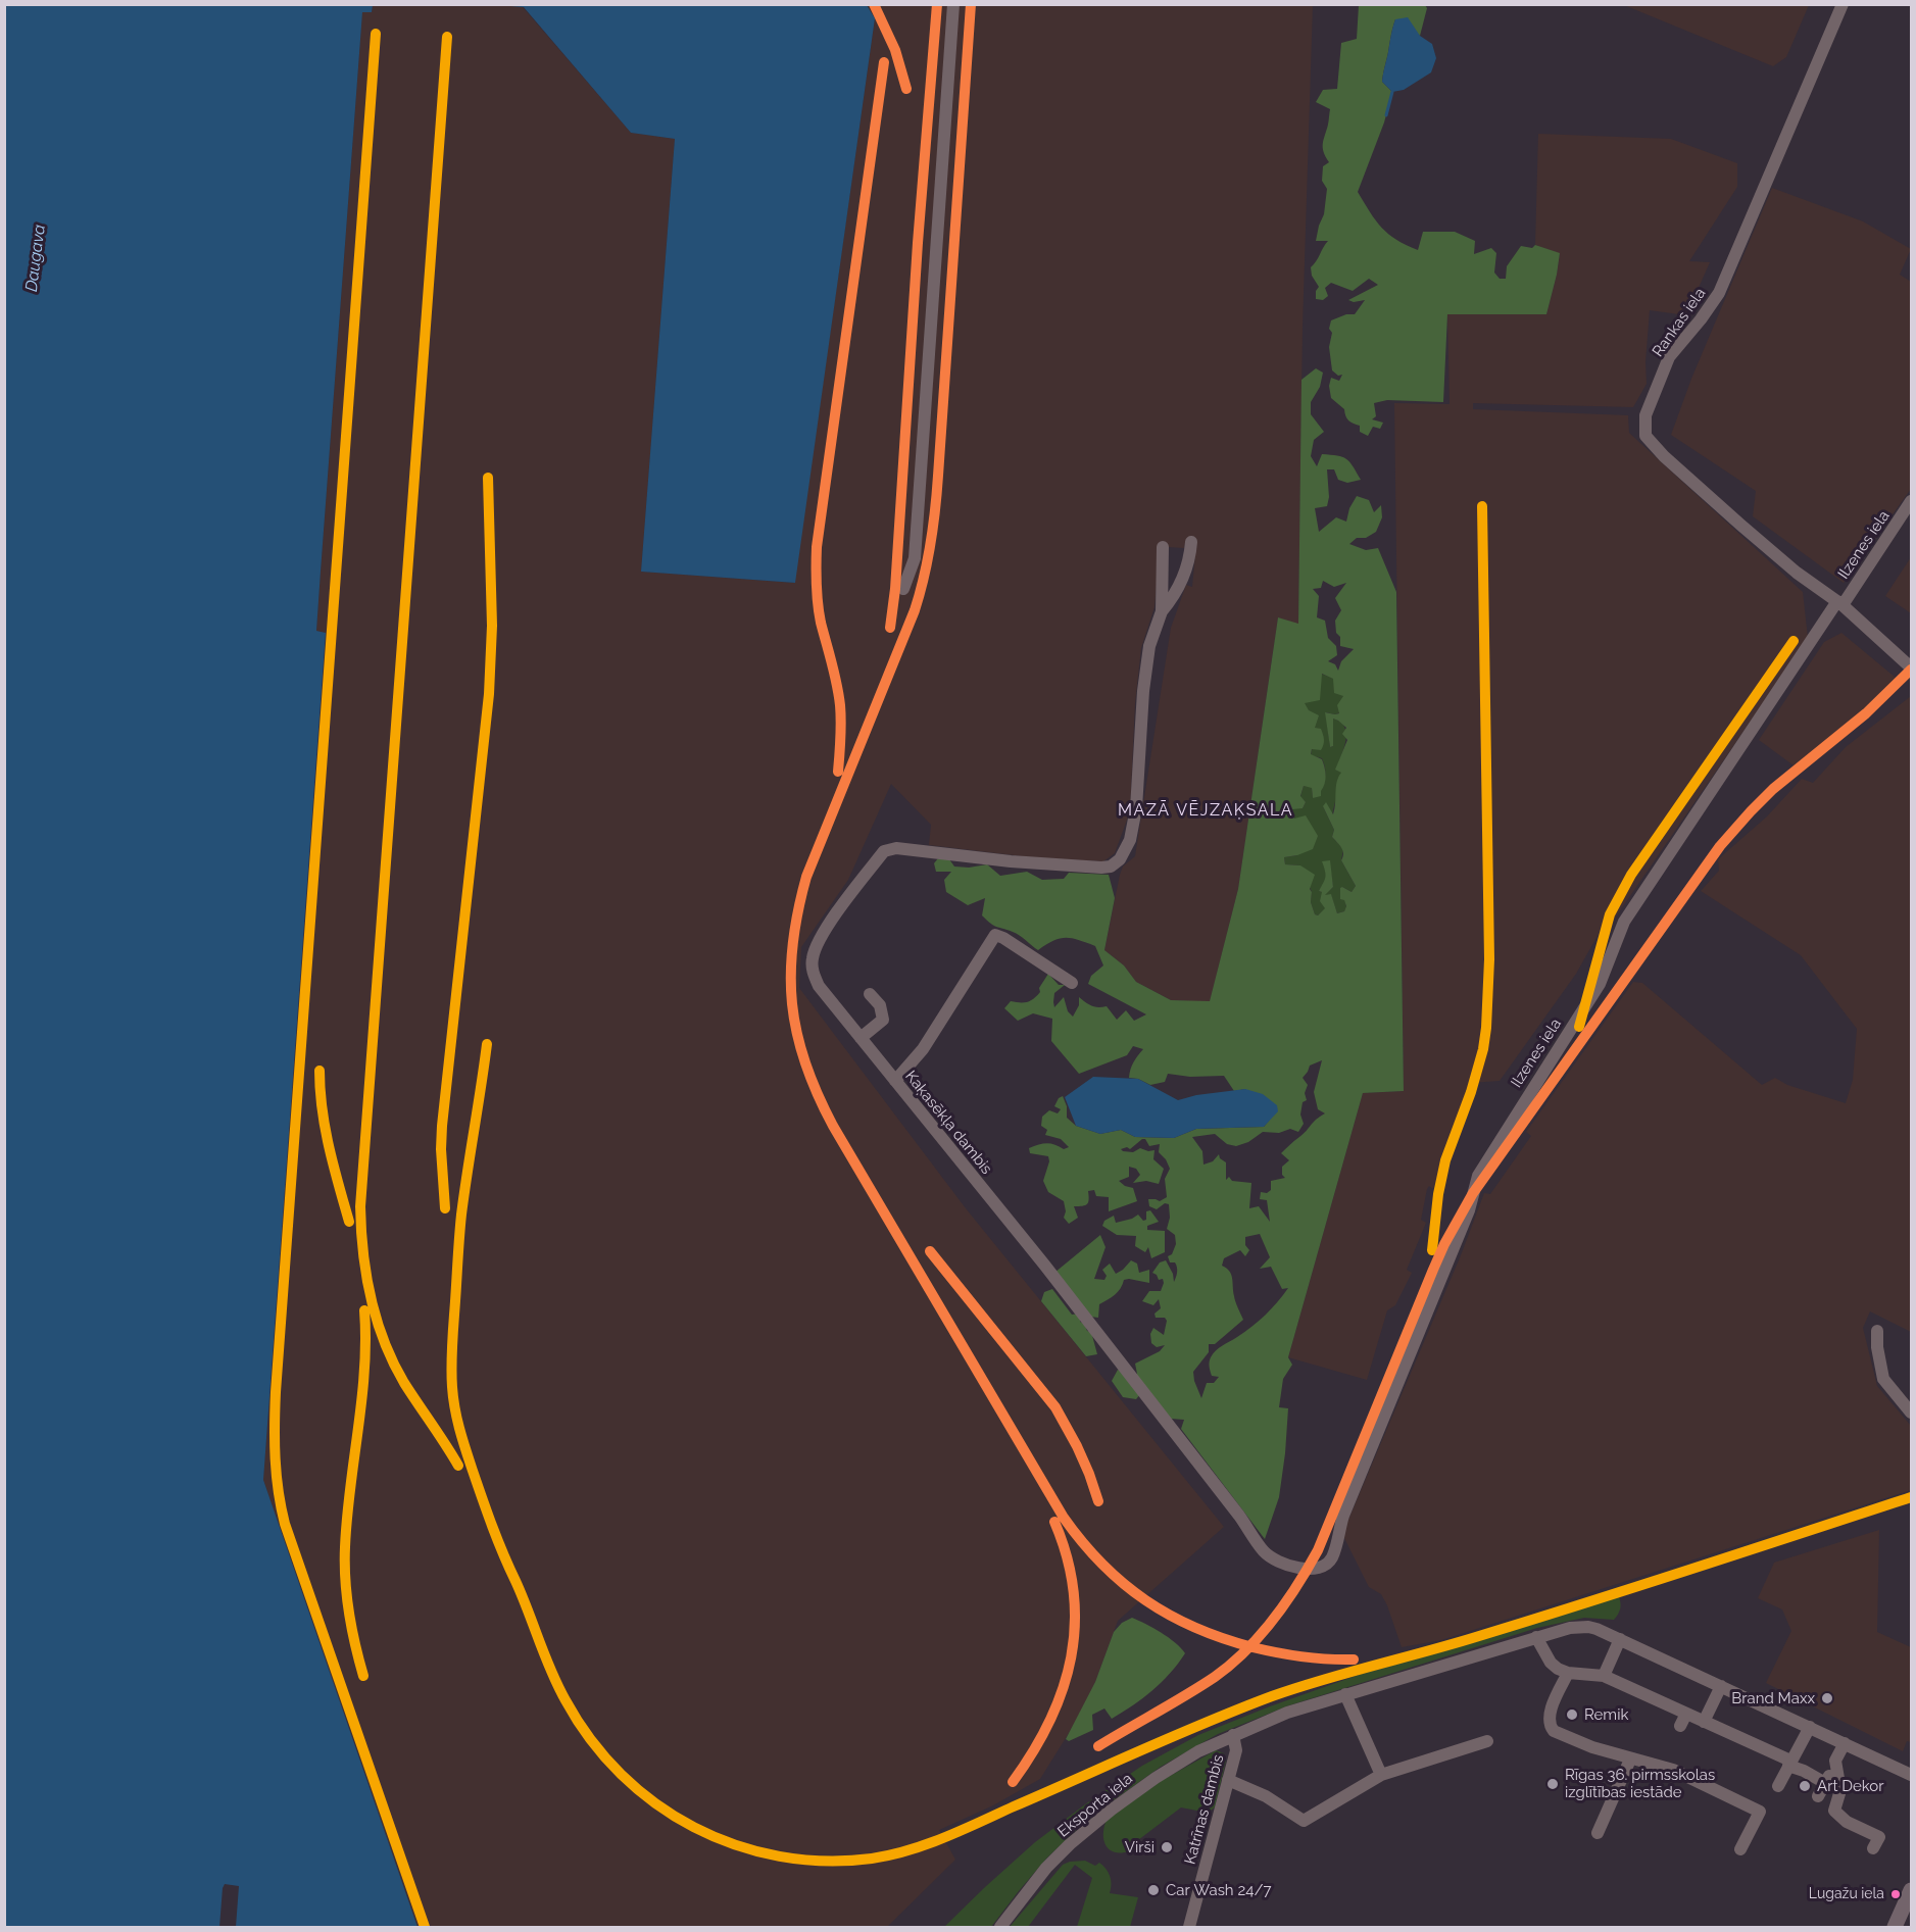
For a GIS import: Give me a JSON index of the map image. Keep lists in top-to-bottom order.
{
  "streets": {
    "street": [
      "Rankas iela",
      "Ilzenes iela",
      "Kaķasēkļa dambis",
      "Eksporta iela",
      "Katrīnas dambis"
    ]
  },
  "crossings": [
    ["Rankas iela", "Ilzenes iela"],
    ["Ilzenes iela", "Kaķasēkļa dambis"],
    ["Eksporta iela", "Katrīnas dambis"]
  ],
  "districts": ["MAZĀ VĒJZAĶSALA"],
  "water": ["Daugava"],
  "places": [
    "Brand Maxx",
    "Remik",
    "Rīgas 36. pirmsskolas izglītības iestāde",
    "Art Dekor",
    "Virši",
    "Car Wash 24/7",
    "Lugažu iela"
  ]
}
